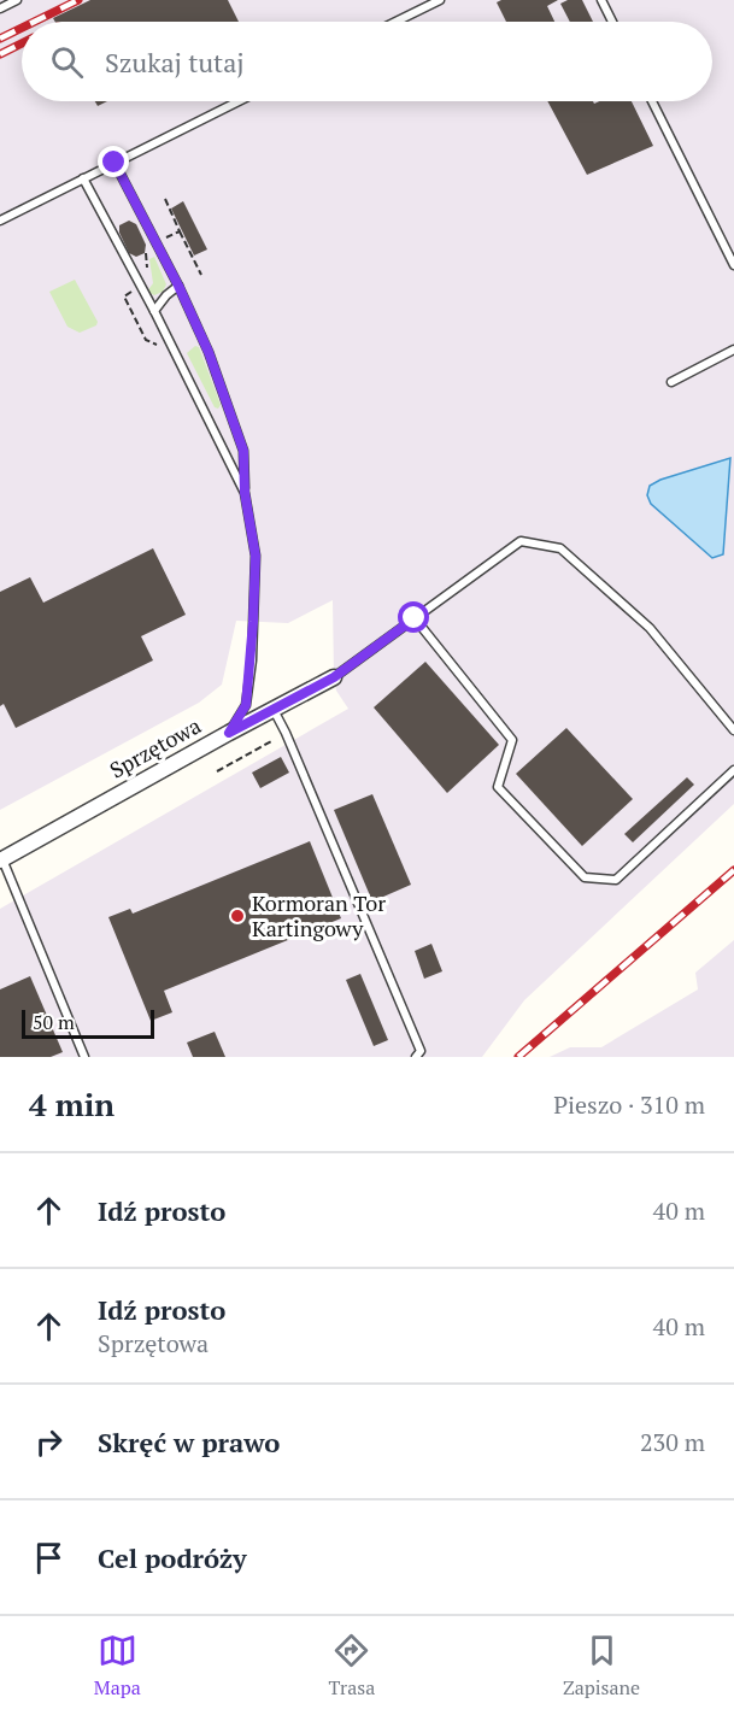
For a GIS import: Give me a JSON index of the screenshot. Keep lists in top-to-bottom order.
{
  "streets": {
    "street": ["Sprzętowa"]
  },
  "places": ["Kormoran Tor Kartingowy"],
  "scale_bar": "50 m",
  "page": {
    "search": "Szukaj tutaj",
    "scale": "50 m",
    "heading": ["4 min", "Pieszo · 310 m"],
    "list": [
      ["Idź prosto", "40 m"],
      ["Idź prosto", "Sprzętowa", "40 m"],
      ["Skręć w prawo", "230 m"],
      "Cel podróży"
    ],
    "nav": ["Mapa", "Trasa", "Zapisane"]
  }
}
